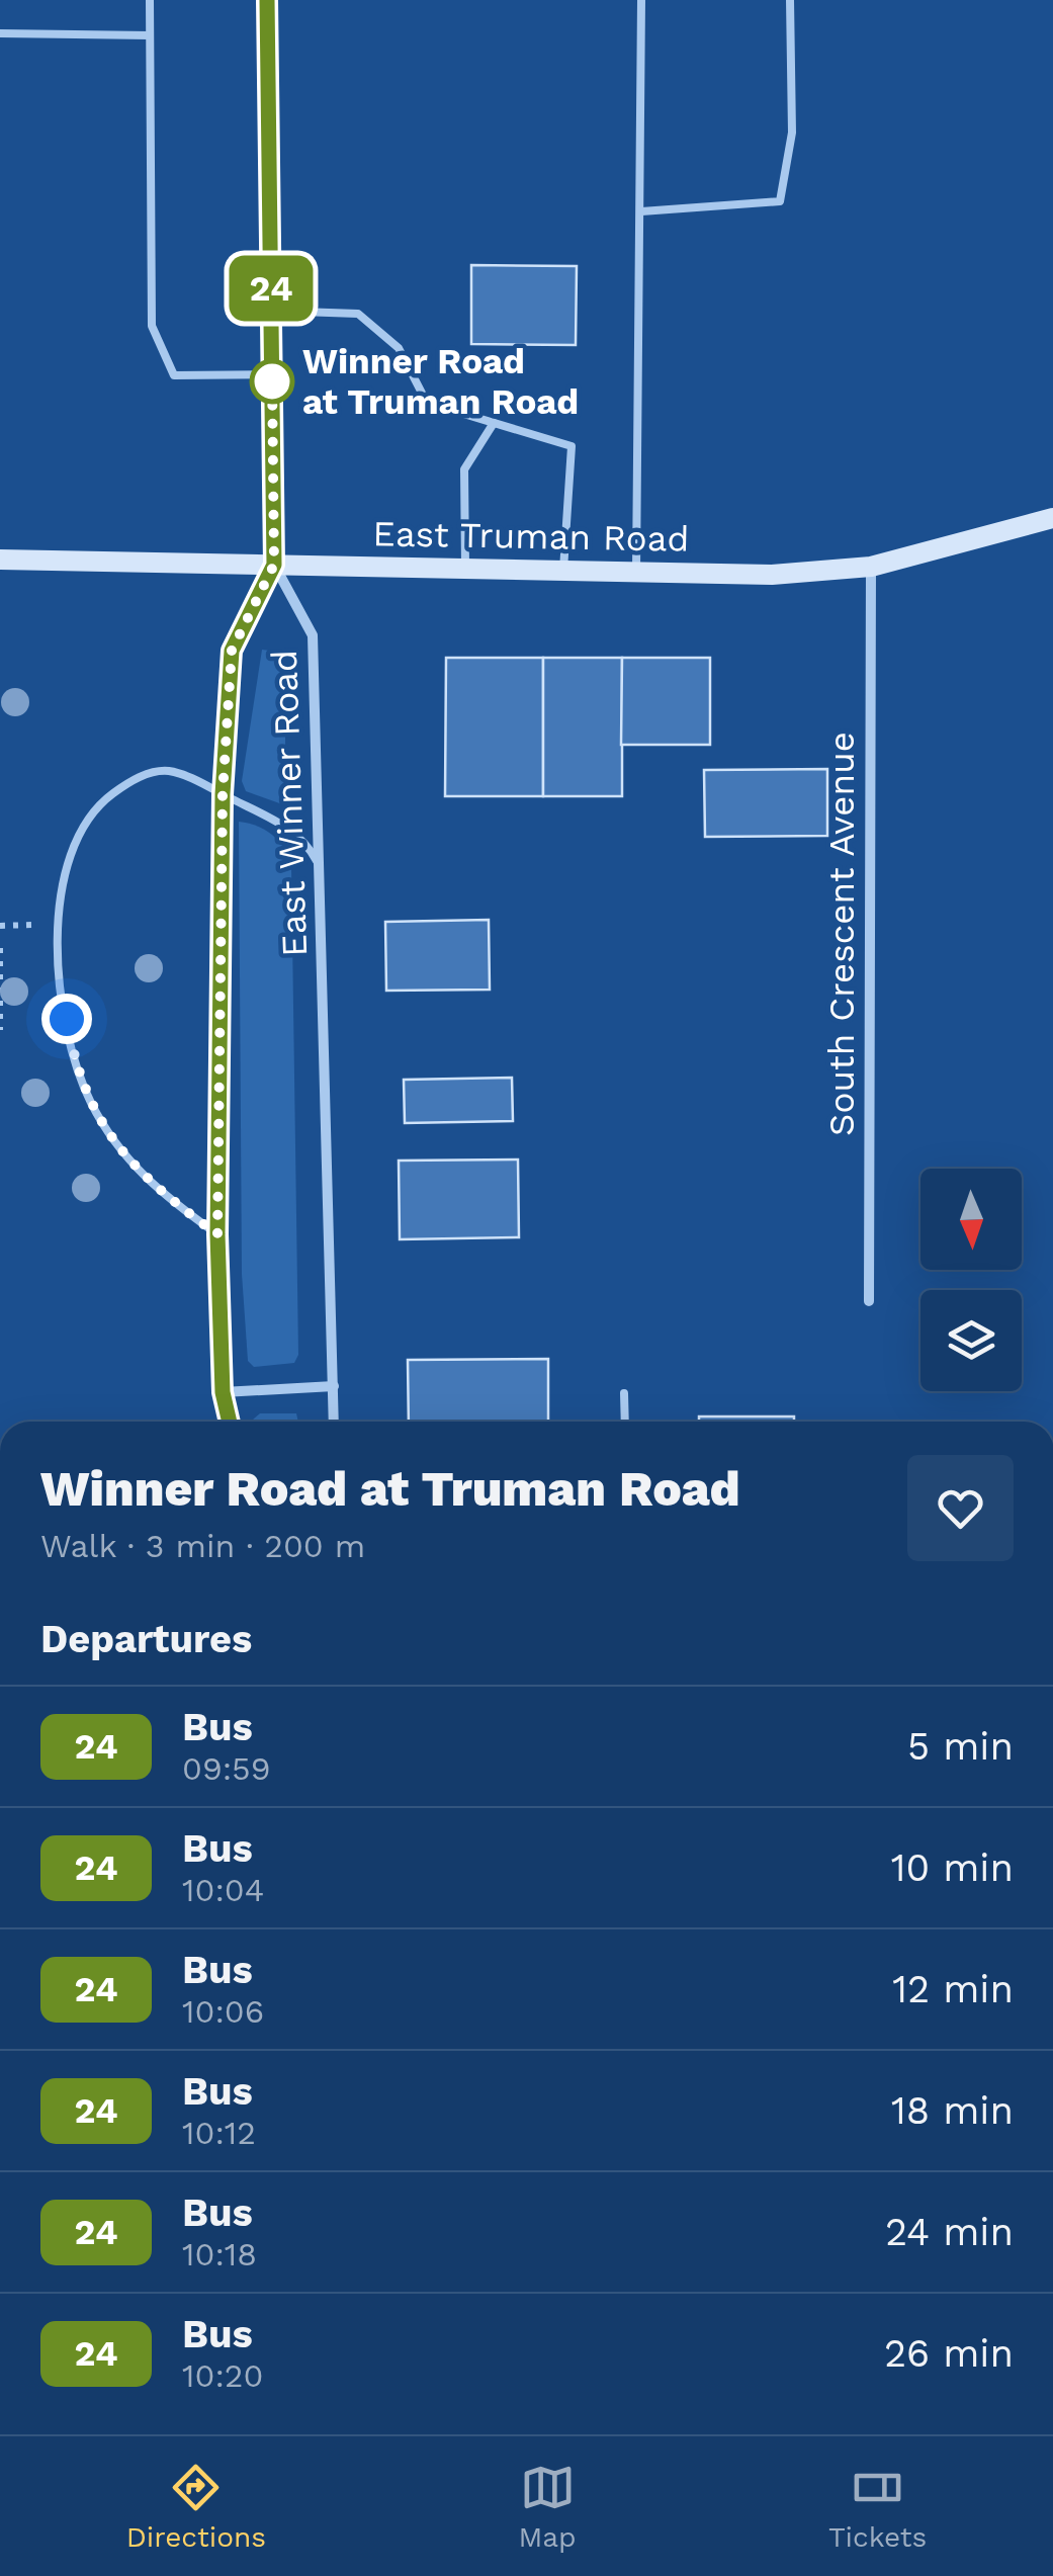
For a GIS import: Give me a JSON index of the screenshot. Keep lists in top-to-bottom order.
{
  "streets": {
    "main road": ["East Truman Road"],
    "street": ["East Winner Road", "South Crescent Avenue"]
  },
  "crossings": [
    ["East Truman Road", "East Winner Road"],
    ["East Truman Road", "South Crescent Avenue"]
  ],
  "places": ["Winner Road at Truman Road"],
  "lines": ["bus line 24"],
  "north": "bottom",
  "page": {
    "on_map": "24",
    "heading": [
      ["Winner Road at Truman Road", "Walk · 3 min · 200 m"],
      "Departures"
    ],
    "list": [
      {
        "mark": "24",
        "name": "Bus",
        "note": "09:59",
        "value": "5 min"
      },
      {
        "mark": "24",
        "name": "Bus",
        "note": "10:04",
        "value": "10 min"
      },
      {
        "mark": "24",
        "name": "Bus",
        "note": "10:06",
        "value": "12 min"
      },
      {
        "mark": "24",
        "name": "Bus",
        "note": "10:12",
        "value": "18 min"
      },
      {
        "mark": "24",
        "name": "Bus",
        "note": "10:18",
        "value": "24 min"
      },
      {
        "mark": "24",
        "name": "Bus",
        "note": "10:20",
        "value": "26 min"
      }
    ],
    "tabs": ["Directions", "Map", "Tickets"]
  }
}
